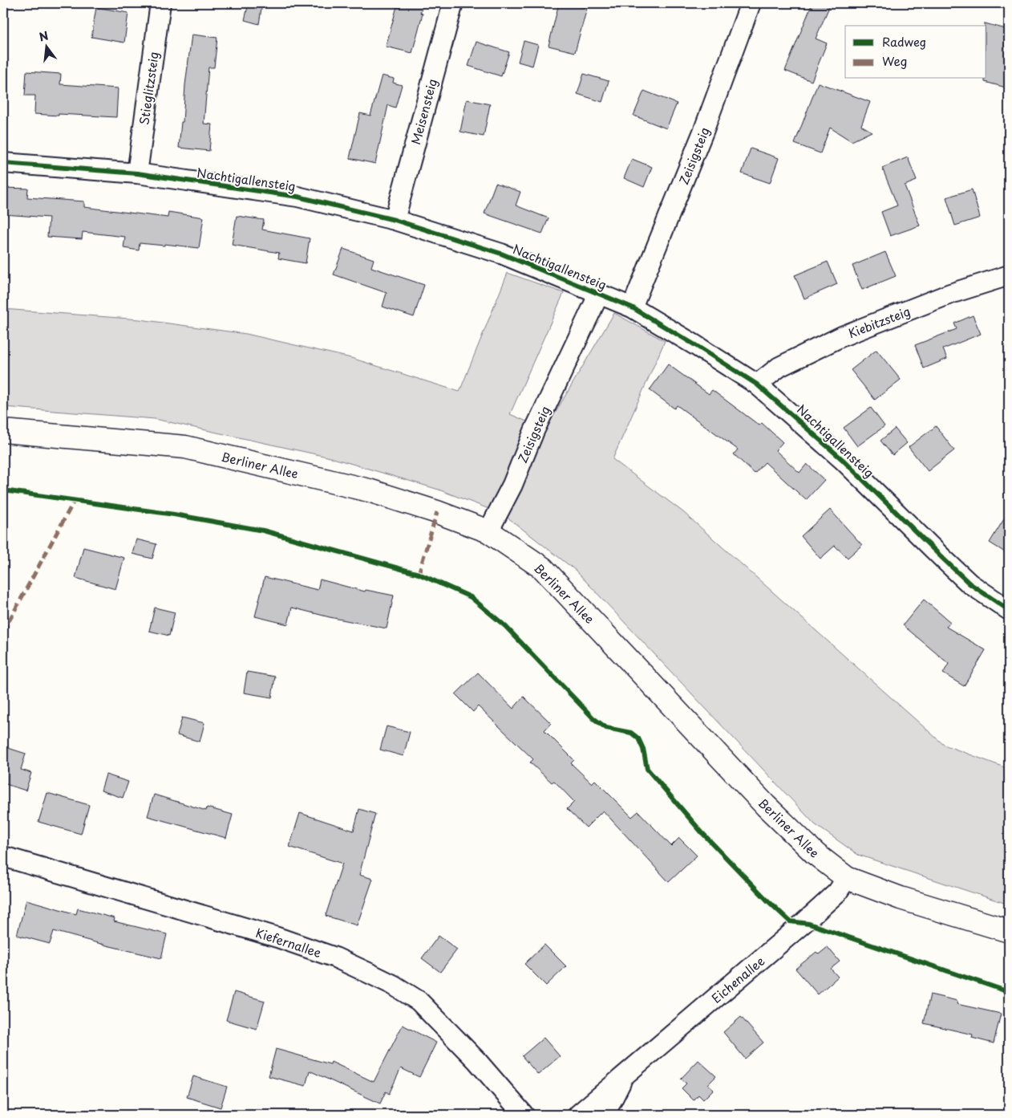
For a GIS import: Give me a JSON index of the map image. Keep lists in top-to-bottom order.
{
  "streets": {
    "main road": ["Berliner Allee"],
    "street": [
      "Stieglitzsteig",
      "Meisensteig",
      "Zeisigsteig",
      "Nachtigallensteig",
      "Kiebitzsteig",
      "Kiefernallee",
      "Eichenallee"
    ]
  },
  "crossings": [
    ["Stieglitzsteig", "Nachtigallensteig"],
    ["Meisensteig", "Nachtigallensteig"],
    ["Zeisigsteig", "Nachtigallensteig"],
    ["Zeisigsteig", "Berliner Allee"],
    ["Nachtigallensteig", "Kiebitzsteig"],
    ["Berliner Allee", "Eichenallee"]
  ],
  "legend": ["Radweg", "Weg"],
  "north": "top"
}
